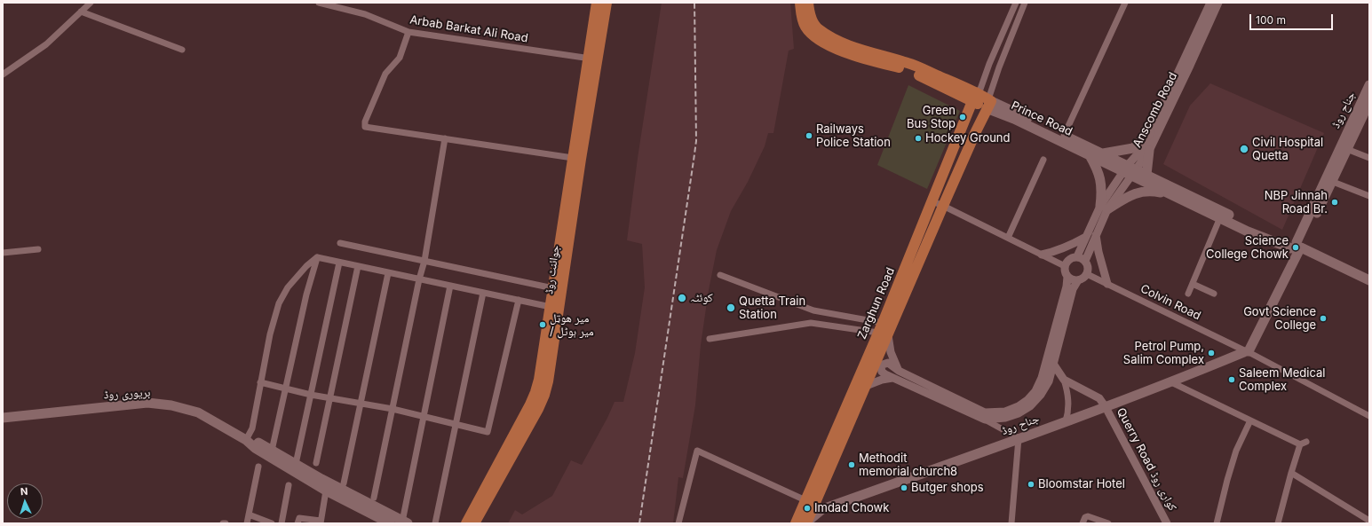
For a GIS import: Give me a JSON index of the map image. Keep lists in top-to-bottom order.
{
  "streets": {
    "main road": [
      "جناح روڈ",
      "Prince Road",
      "جوائنٹ روڈ",
      "Zarghun Road",
      "بریوری روڈ"
    ],
    "street": [
      "Arbab Barkat Ali Road",
      "Anscomb Road",
      "Colvin Road",
      "Querry Road کواری روڈ"
    ]
  },
  "crossings": [
    ["Arbab Barkat Ali Road", "جوائنٹ روڈ"],
    ["Anscomb Road", "Prince Road"],
    ["Anscomb Road", "Colvin Road"],
    ["جناح روڈ", "Prince Road"],
    ["جناح روڈ", "Colvin Road"],
    ["جناح روڈ", "Zarghun Road"],
    ["جناح روڈ", "Querry Road کواری روڈ"],
    ["Prince Road", "Zarghun Road"]
  ],
  "places": [
    "Green Bus Stop",
    "Railways Police Station",
    "Hockey Ground",
    "Civil Hospital Quetta",
    "NBP Jinnah Road Br.",
    "Science College Chowk",
    "کوئٹہ",
    "Quetta Train Station",
    "Govt Science College",
    "میر هوټل / میر ہوٹل",
    "Petrol Pump, Salim Complex",
    "Saleem Medical Complex",
    "Methodit memorial church8",
    "Bloomstar Hotel",
    "Butger shops",
    "Imdad Chowk"
  ],
  "scale_bar": "100 m",
  "north": "top"
}
